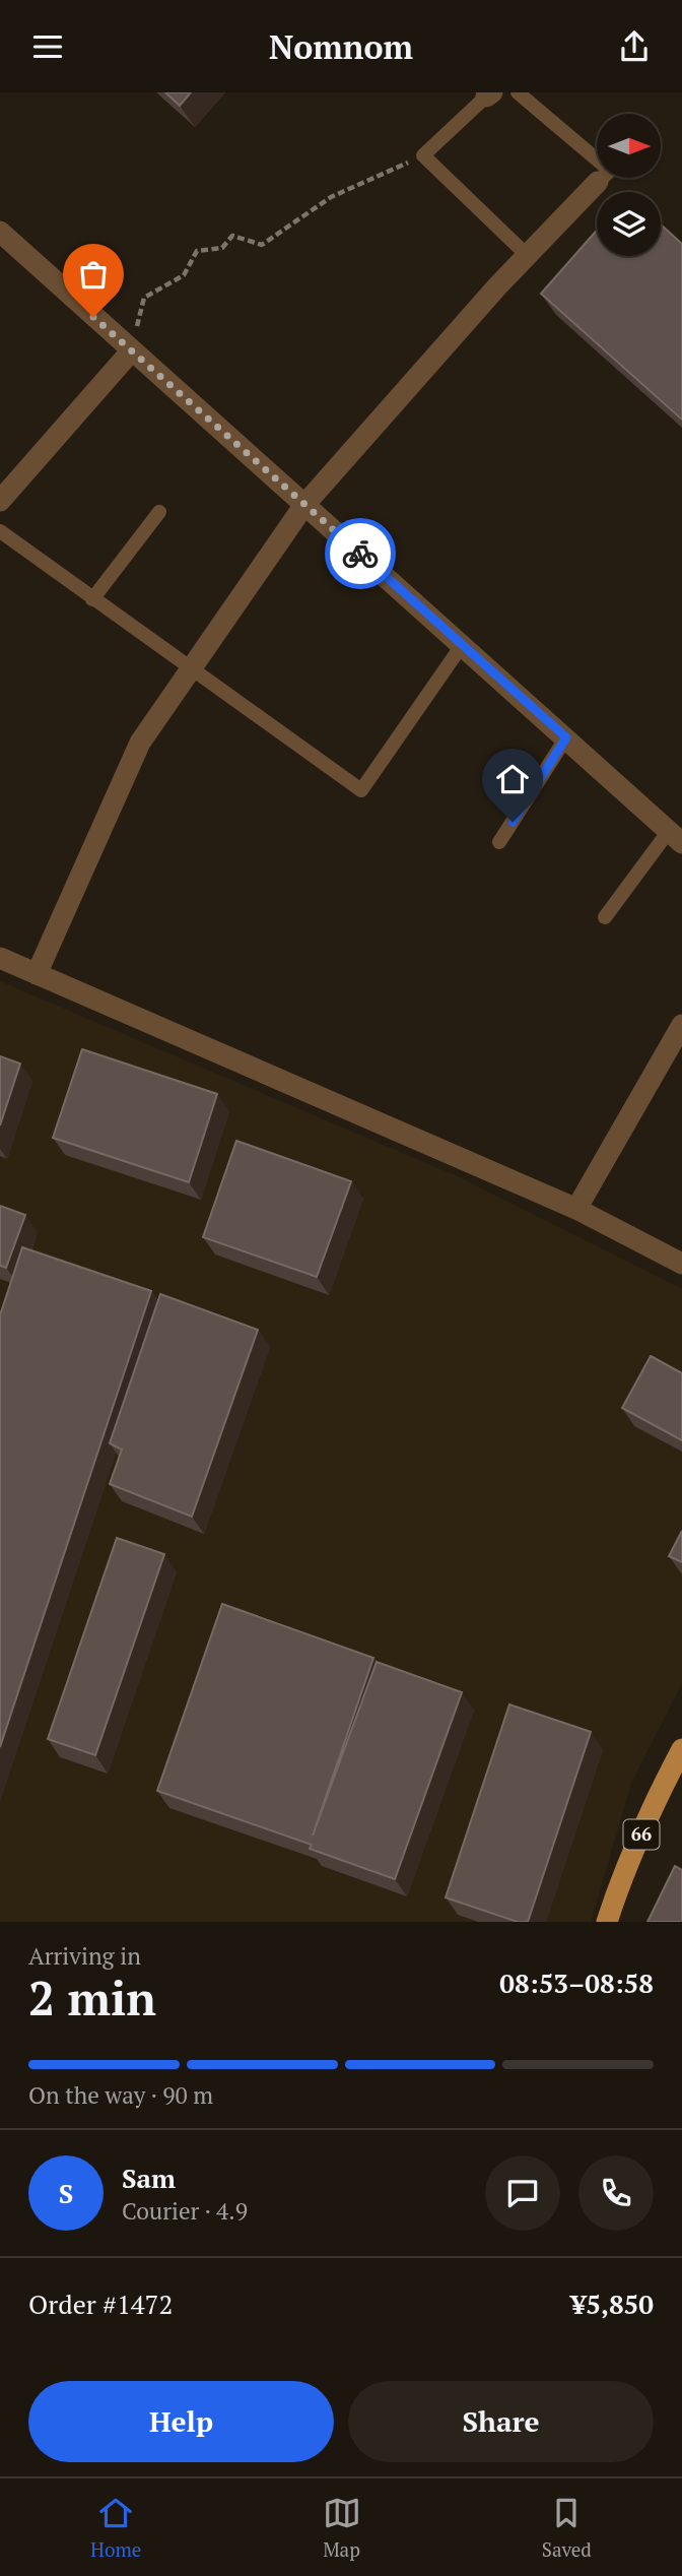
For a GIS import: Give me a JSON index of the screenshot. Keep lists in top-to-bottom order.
{
  "streets": {
    "main road": ["66"]
  },
  "north": "right",
  "page": {
    "header": "Nomnom",
    "heading": ["2 min", "Arriving in", "08:53–08:58"],
    "panel": [
      "Sam",
      "Courier · 4.9",
      "Order #1472",
      "¥5,850"
    ],
    "bar": "On the way · 90 m",
    "round": "S",
    "buttons": ["Help", "Share"],
    "tabs": ["Home", "Map", "Saved"]
  }
}
